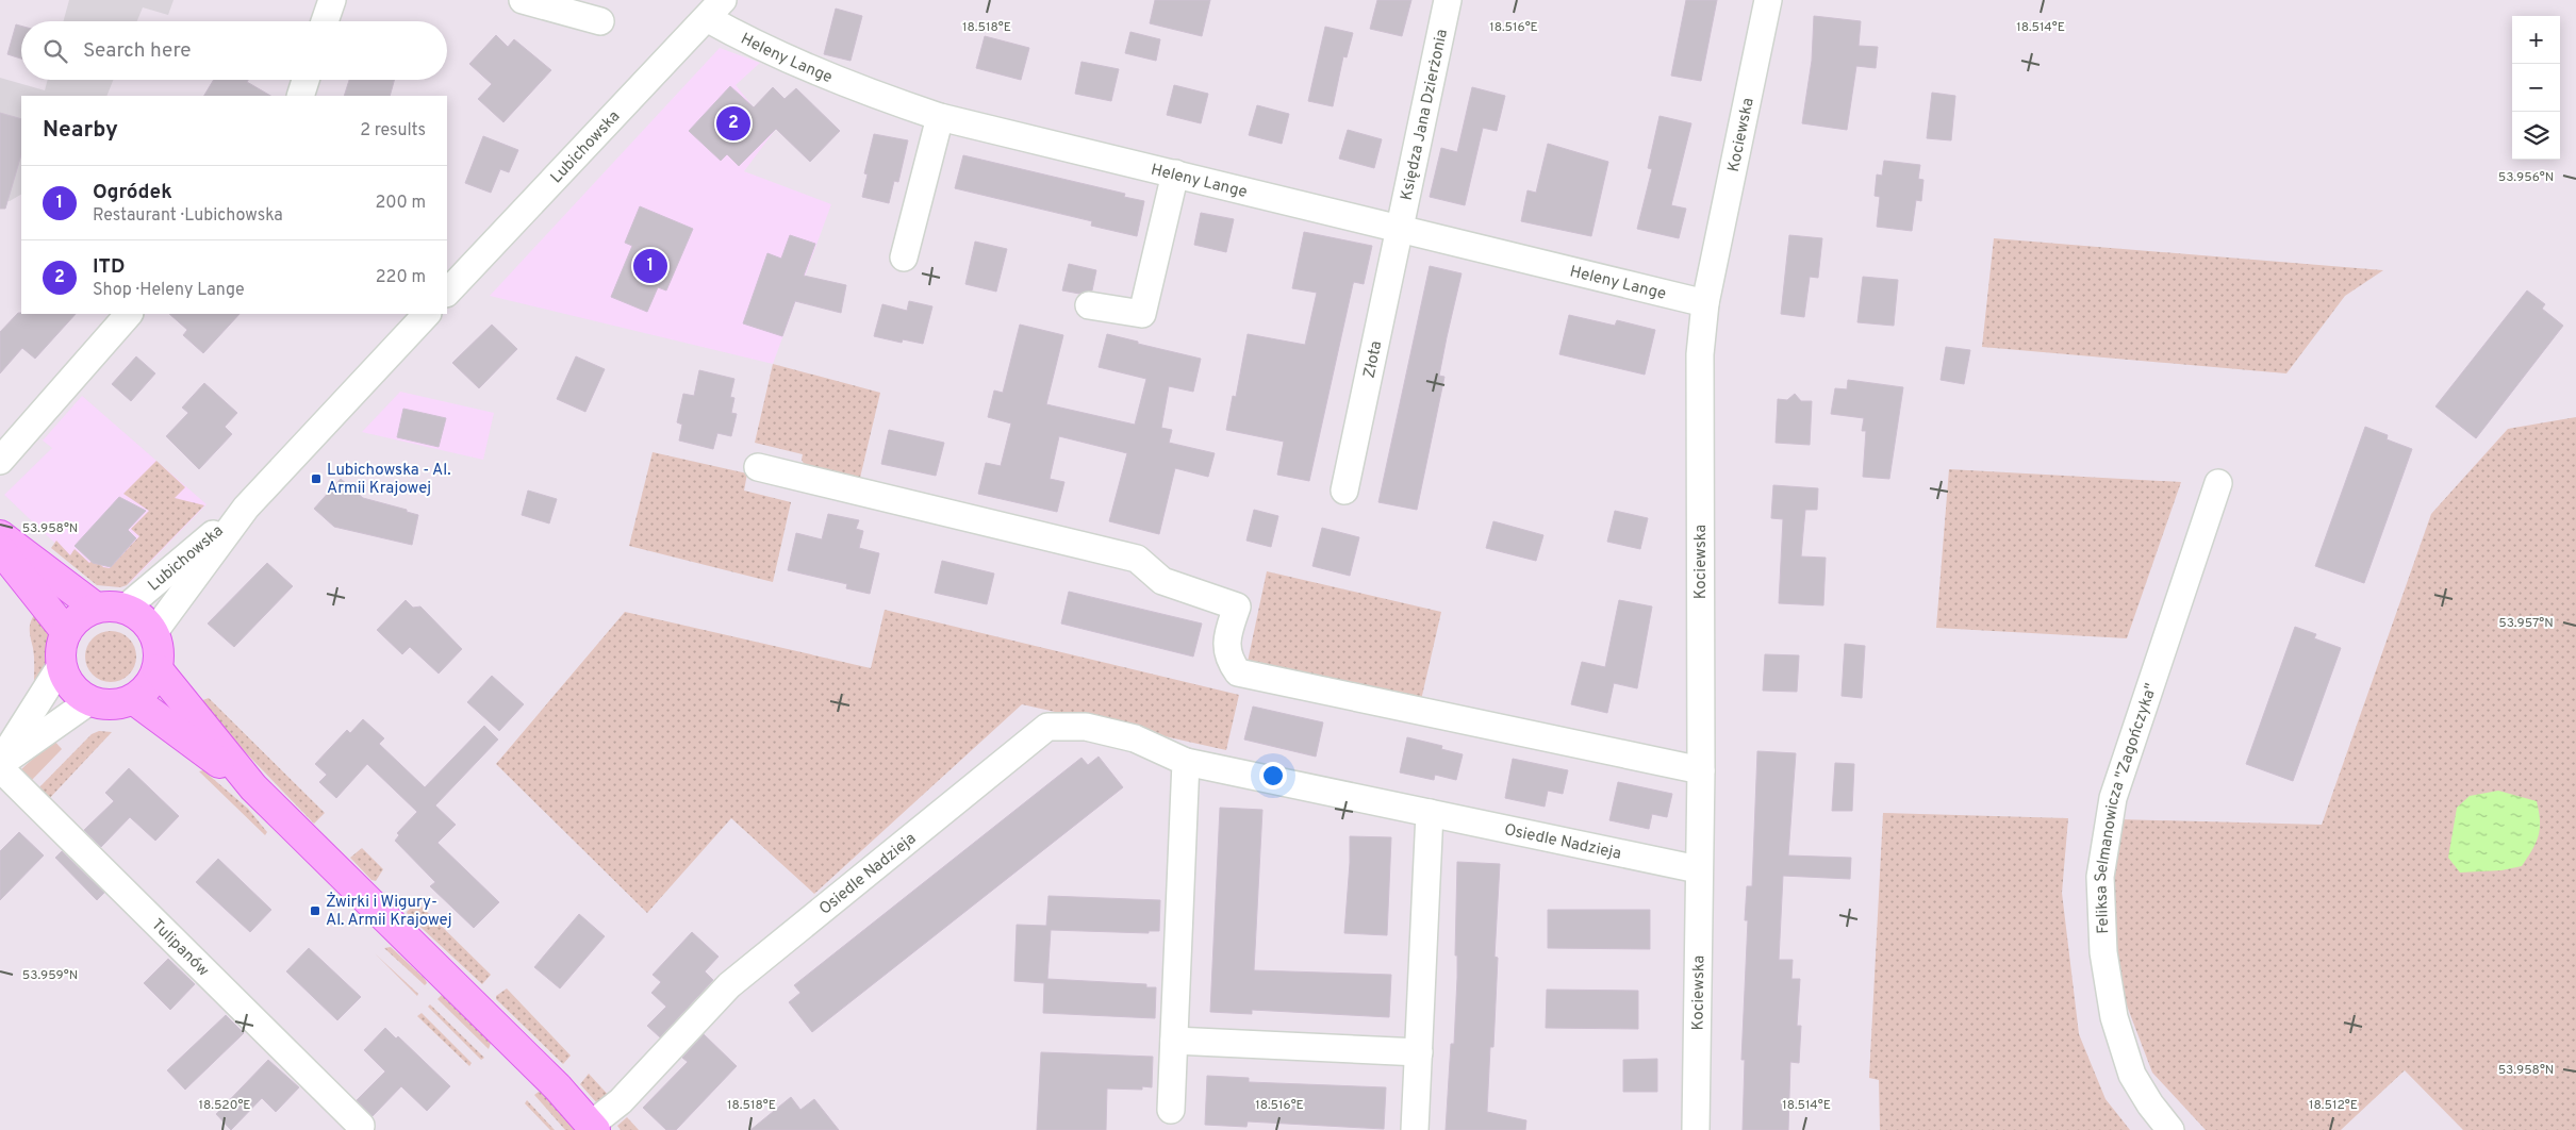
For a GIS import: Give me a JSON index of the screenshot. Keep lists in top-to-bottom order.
{
  "streets": {
    "street": [
      "Heleny Lange",
      "Księdza Jana Dzierżonia",
      "Kociewska",
      "Lubichowska",
      "Złota",
      "Feliksa Selmanowicza \"Zagończyka\"",
      "Osiedle Nadzieja",
      "Tulipanów"
    ]
  },
  "crossings": [
    ["Heleny Lange", "Księdza Jana Dzierżonia"],
    ["Heleny Lange", "Kociewska"],
    ["Heleny Lange", "Lubichowska"],
    ["Heleny Lange", "Złota"],
    ["Księdza Jana Dzierżonia", "Złota"],
    ["Kociewska", "Osiedle Nadzieja"]
  ],
  "places": {
    "transit": ["Lubichowska - Al. Armii Krajowej", "Żwirki i Wigury- Al. Armii Krajowej"]
  },
  "page": {
    "map_buttons": ["+", "−"],
    "search": "Search here",
    "heading": ["Nearby", "2 results"],
    "pins": ["2", "1"],
    "list": [
      {
        "mark": "1",
        "name": "Ogródek",
        "note": "Restaurant · Lubichowska",
        "value": "200 m"
      },
      {
        "mark": "2",
        "name": "ITD",
        "note": "Shop · Heleny Lange",
        "value": "220 m"
      }
    ]
  },
  "coordinates": [
    "18.518°E",
    "18.516°E",
    "18.514°E",
    "53.956°N",
    "53.958°N",
    "53.957°N",
    "53.959°N",
    "18.520°E",
    "18.512°E"
  ]
}
